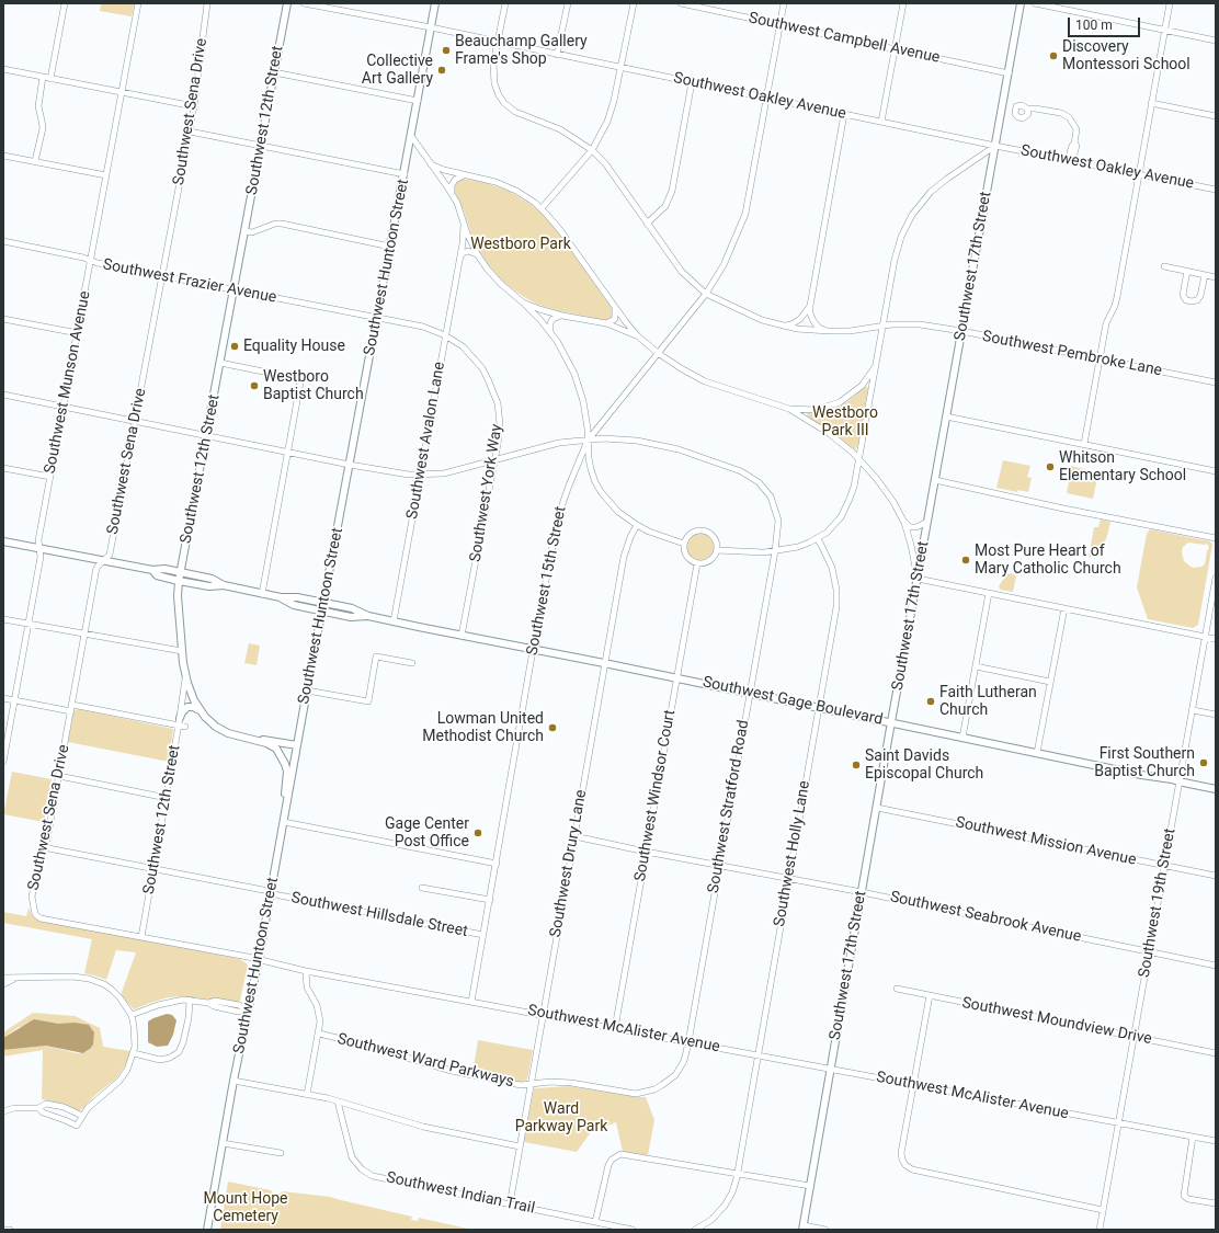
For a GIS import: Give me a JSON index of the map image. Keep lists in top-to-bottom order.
{
  "streets": {
    "main road": [
      "Southwest 12th Street",
      "Southwest 17th Street",
      "Southwest Huntoon Street",
      "Southwest Gage Boulevard"
    ],
    "street": [
      "Southwest Campbell Avenue",
      "Southwest Oakley Avenue",
      "Southwest Sena Drive",
      "Southwest Frazier Avenue",
      "Southwest Pembroke Lane",
      "Southwest Munson Avenue",
      "Southwest Avalon Lane",
      "Southwest York Way",
      "Southwest 15th Street",
      "Southwest Windsor Court",
      "Southwest Stratford Road",
      "Southwest Mission Avenue",
      "Southwest Holly Lane",
      "Southwest Drury Lane",
      "Southwest 19th Street",
      "Southwest Hillsdale Street",
      "Southwest Seabrook Avenue",
      "Southwest Moundview Drive",
      "Southwest McAlister Avenue",
      "Southwest Ward Parkways",
      "Southwest Indian Trail"
    ]
  },
  "crossings": [
    ["Southwest Campbell Avenue", "Southwest 17th Street"],
    ["Southwest Campbell Avenue", "Southwest 15th Street"],
    ["Southwest Oakley Avenue", "Southwest 17th Street"],
    ["Southwest Oakley Avenue", "Southwest Huntoon Street"],
    ["Southwest Oakley Avenue", "Southwest Pembroke Lane"],
    ["Southwest Oakley Avenue", "Southwest 15th Street"],
    ["Southwest Sena Drive", "Southwest Frazier Avenue"],
    ["Southwest Sena Drive", "Southwest Gage Boulevard"],
    ["Southwest Sena Drive", "Southwest Stratford Road"],
    ["Southwest Sena Drive", "Southwest Hillsdale Street"],
    ["Southwest Sena Drive", "Southwest McAlister Avenue"],
    ["Southwest 12th Street", "Southwest Frazier Avenue"],
    ["Southwest 12th Street", "Southwest Gage Boulevard"],
    ["Southwest 12th Street", "Southwest Stratford Road"],
    ["Southwest 12th Street", "Southwest Hillsdale Street"],
    ["Southwest 12th Street", "Southwest McAlister Avenue"],
    ["Southwest 17th Street", "Southwest Pembroke Lane"],
    ["Southwest 17th Street", "Southwest Gage Boulevard"],
    ["Southwest 17th Street", "Southwest Mission Avenue"],
    ["Southwest 17th Street", "Southwest Seabrook Avenue"],
    ["Southwest 17th Street", "Southwest McAlister Avenue"],
    ["Southwest Huntoon Street", "Southwest Frazier Avenue"],
    ["Southwest Huntoon Street", "Southwest York Way"],
    ["Southwest Huntoon Street", "Southwest Gage Boulevard"],
    ["Southwest Huntoon Street", "Southwest Stratford Road"],
    ["Southwest Huntoon Street", "Southwest Hillsdale Street"],
    ["Southwest Huntoon Street", "Southwest McAlister Avenue"],
    ["Southwest Frazier Avenue", "Southwest Munson Avenue"],
    ["Southwest Frazier Avenue", "Southwest York Way"],
    ["Southwest Pembroke Lane", "Southwest 15th Street"],
    ["Southwest Munson Avenue", "Southwest Gage Boulevard"],
    ["Southwest Munson Avenue", "Southwest Stratford Road"],
    ["Southwest Avalon Lane", "Southwest York Way"],
    ["Southwest Avalon Lane", "Southwest Gage Boulevard"],
    ["Southwest Avalon Lane", "Southwest Stratford Road"],
    ["Southwest York Way", "Southwest Gage Boulevard"],
    ["Southwest York Way", "Southwest Stratford Road"],
    ["Southwest 15th Street", "Southwest Gage Boulevard"],
    ["Southwest 15th Street", "Southwest Stratford Road"],
    ["Southwest 15th Street", "Southwest Hillsdale Street"],
    ["Southwest 15th Street", "Southwest McAlister Avenue"],
    ["Southwest Gage Boulevard", "Southwest Windsor Court"],
    ["Southwest Gage Boulevard", "Southwest Stratford Road"],
    ["Southwest Gage Boulevard", "Southwest Holly Lane"],
    ["Southwest Gage Boulevard", "Southwest Drury Lane"],
    ["Southwest Gage Boulevard", "Southwest 19th Street"],
    ["Southwest Windsor Court", "Southwest Seabrook Avenue"],
    ["Southwest Windsor Court", "Southwest McAlister Avenue"],
    ["Southwest Stratford Road", "Southwest Seabrook Avenue"],
    ["Southwest Stratford Road", "Southwest McAlister Avenue"],
    ["Southwest Stratford Road", "Southwest Ward Parkways"],
    ["Southwest Mission Avenue", "Southwest 19th Street"],
    ["Southwest Holly Lane", "Southwest Seabrook Avenue"],
    ["Southwest Holly Lane", "Southwest McAlister Avenue"],
    ["Southwest Drury Lane", "Southwest Seabrook Avenue"],
    ["Southwest Drury Lane", "Southwest McAlister Avenue"],
    ["Southwest Drury Lane", "Southwest Ward Parkways"],
    ["Southwest Drury Lane", "Southwest Indian Trail"],
    ["Southwest 19th Street", "Southwest Seabrook Avenue"],
    ["Southwest 19th Street", "Southwest Moundview Drive"],
    ["Southwest 19th Street", "Southwest McAlister Avenue"],
    ["Southwest McAlister Avenue", "Southwest Ward Parkways"]
  ],
  "parks": [
    "Westboro Park",
    "Westboro Park III",
    "Ward Parkway Park",
    "Mount Hope Cemetery"
  ],
  "places": [
    "Beauchamp Gallery Frame's Shop",
    "Discovery Montessori School",
    "Collective Art Gallery",
    "Equality House",
    "Westboro Baptist Church",
    "Whitson Elementary School",
    "Most Pure Heart of Mary Catholic Church",
    "Faith Lutheran Church",
    "Lowman United Methodist Church",
    "First Southern Baptist Church",
    "Saint Davids Episcopal Church",
    "Gage Center Post Office"
  ],
  "scale_bar": "100 m"
}
